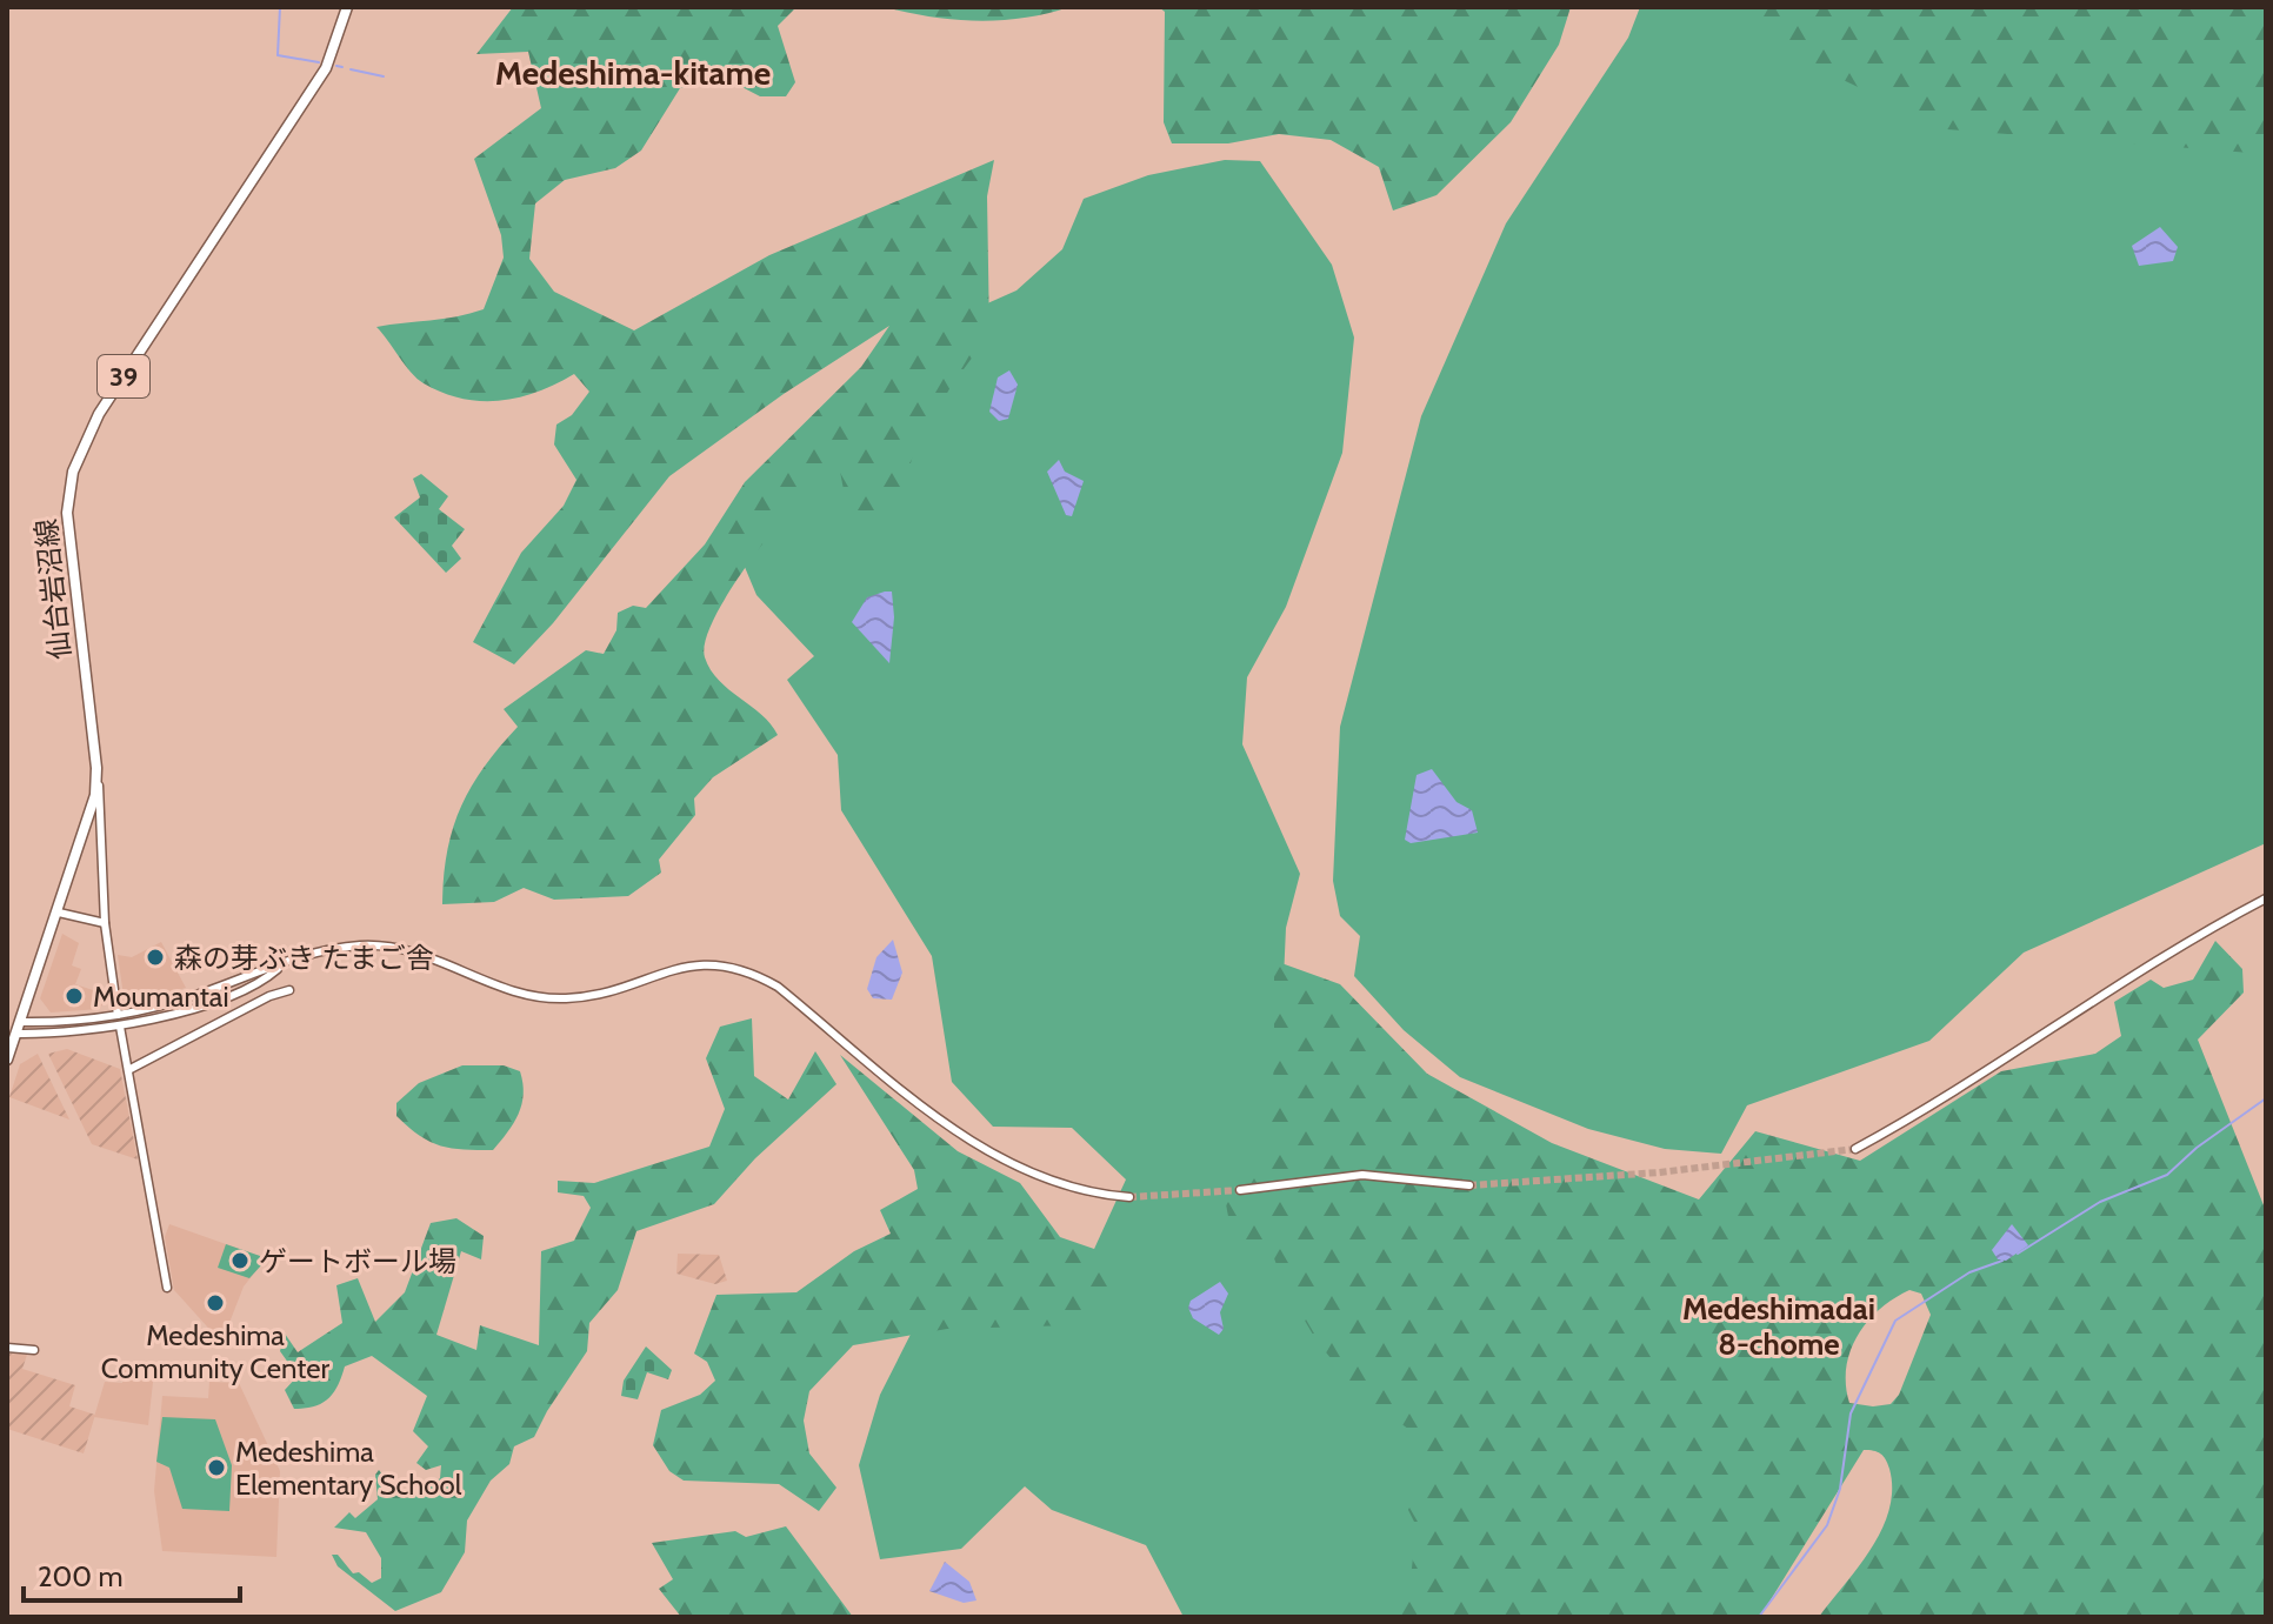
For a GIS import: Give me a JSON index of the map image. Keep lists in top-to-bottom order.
{
  "streets": {
    "main road": ["39", "仙台岩沼線"]
  },
  "districts": ["Medeshima-kitame", "Medeshimadai 8-chome"],
  "places": [
    "森の芽ぶき たまご舎",
    "Moumantai",
    "ゲートボール場",
    "Medeshima Community Center",
    "Medeshima Elementary School"
  ],
  "scale_bar": "200 m"
}
